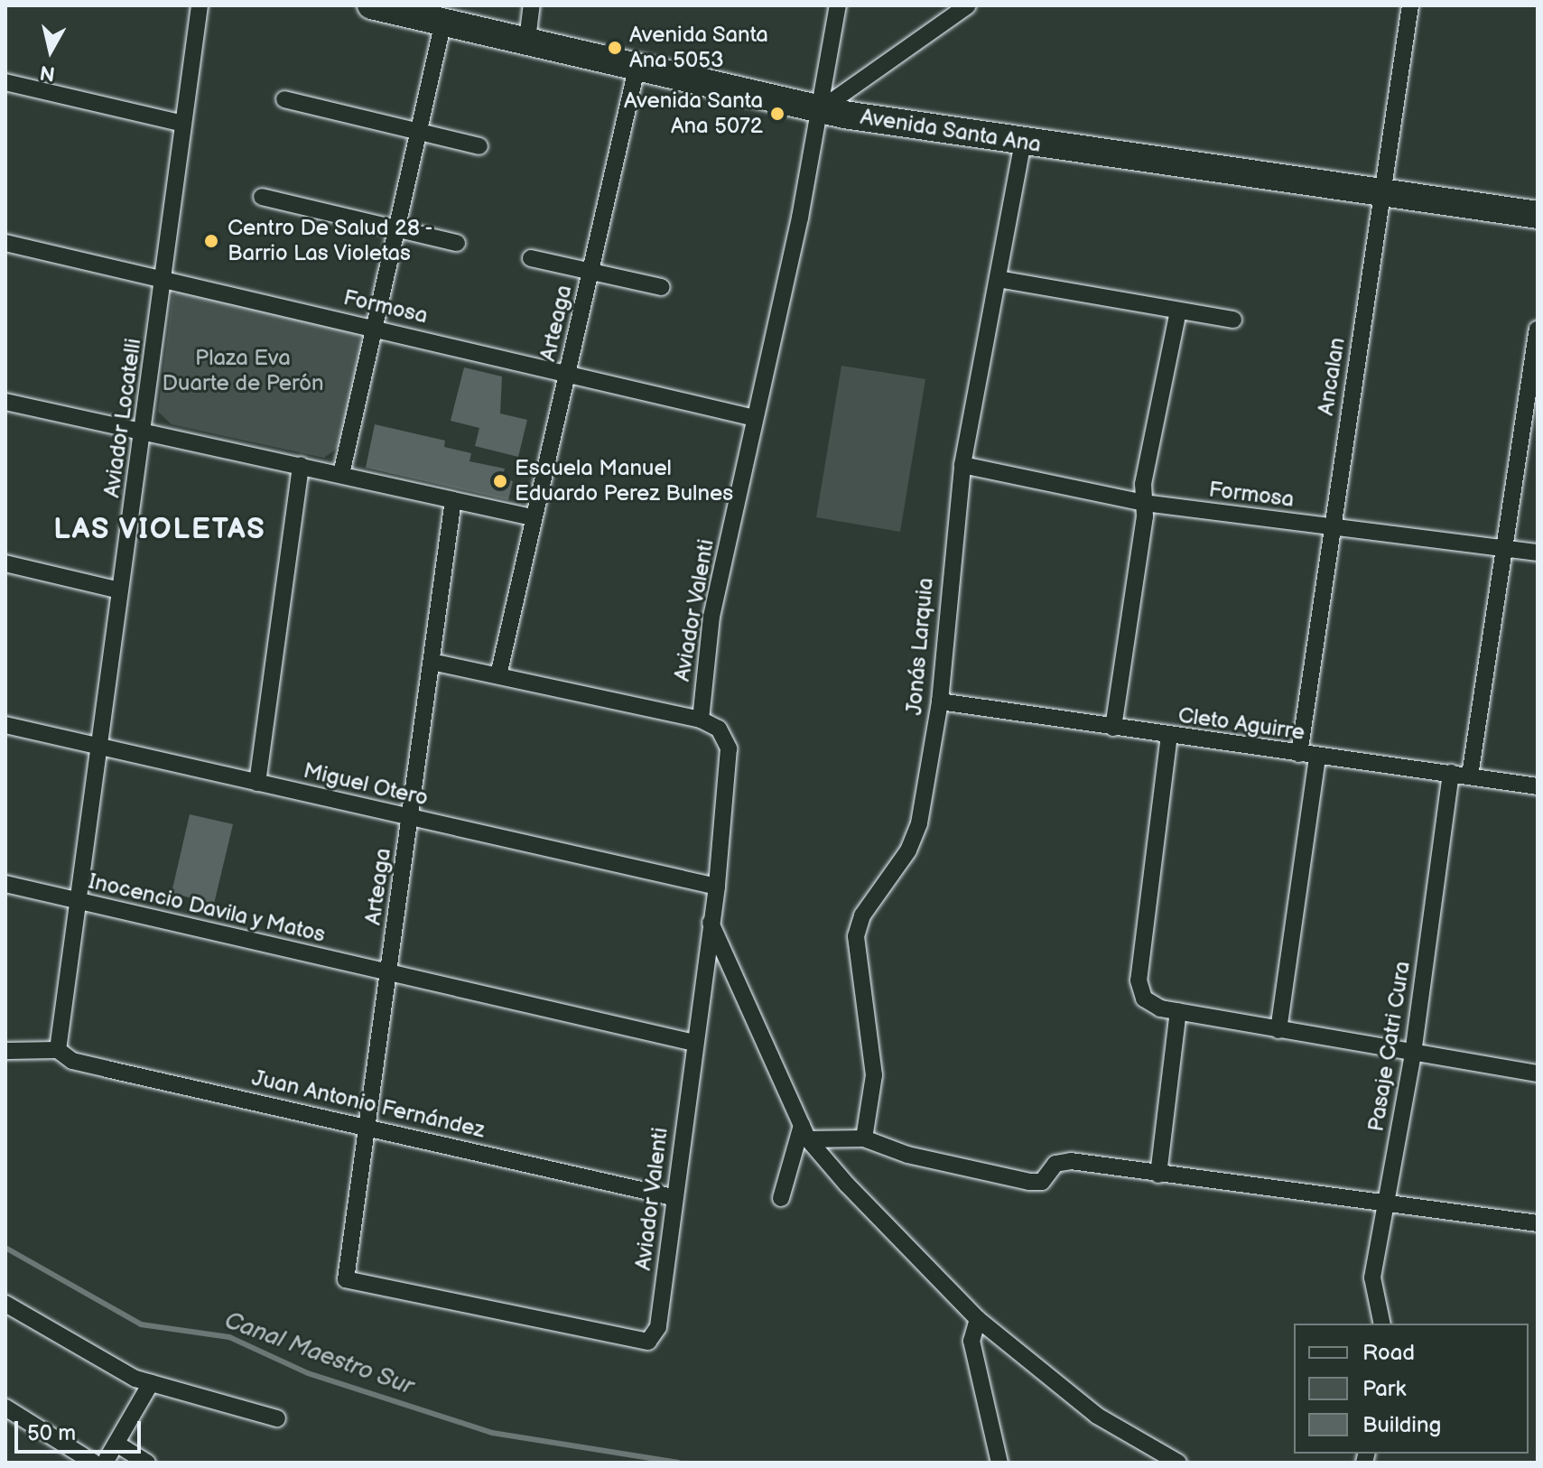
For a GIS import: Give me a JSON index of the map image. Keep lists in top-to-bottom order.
{
  "streets": {
    "main road": ["Avenida Santa Ana"],
    "street": [
      "Formosa",
      "Arteaga",
      "Ancalan",
      "Aviador Locatelli",
      "Aviador Valenti",
      "Jonás Larquia",
      "Cleto Aguirre",
      "Miguel Otero",
      "Inocencio Davila y Matos",
      "Pasaje Catri Cura",
      "Juan Antonio Fernández"
    ]
  },
  "crossings": [
    ["Avenida Santa Ana", "Arteaga"],
    ["Avenida Santa Ana", "Ancalan"],
    ["Avenida Santa Ana", "Aviador Valenti"],
    ["Avenida Santa Ana", "Jonás Larquia"],
    ["Formosa", "Arteaga"],
    ["Formosa", "Ancalan"],
    ["Formosa", "Aviador Locatelli"],
    ["Formosa", "Aviador Valenti"],
    ["Formosa", "Jonás Larquia"],
    ["Arteaga", "Aviador Valenti"],
    ["Arteaga", "Miguel Otero"],
    ["Arteaga", "Inocencio Davila y Matos"],
    ["Arteaga", "Juan Antonio Fernández"],
    ["Ancalan", "Cleto Aguirre"],
    ["Aviador Locatelli", "Miguel Otero"],
    ["Aviador Locatelli", "Inocencio Davila y Matos"],
    ["Aviador Locatelli", "Juan Antonio Fernández"],
    ["Aviador Valenti", "Miguel Otero"],
    ["Aviador Valenti", "Inocencio Davila y Matos"],
    ["Aviador Valenti", "Juan Antonio Fernández"],
    ["Jonás Larquia", "Cleto Aguirre"],
    ["Cleto Aguirre", "Pasaje Catri Cura"]
  ],
  "districts": ["LAS VIOLETAS"],
  "water": ["Canal Maestro Sur"],
  "parks": ["Plaza Eva Duarte de Perón"],
  "places": [
    "Avenida Santa Ana 5053",
    "Avenida Santa Ana 5072",
    "Centro De Salud 28 - Barrio Las Violetas",
    "Escuela Manuel Eduardo Perez Bulnes"
  ],
  "legend": ["Road", "Park", "Building"],
  "scale_bar": "50 m",
  "north": "bottom"
}
